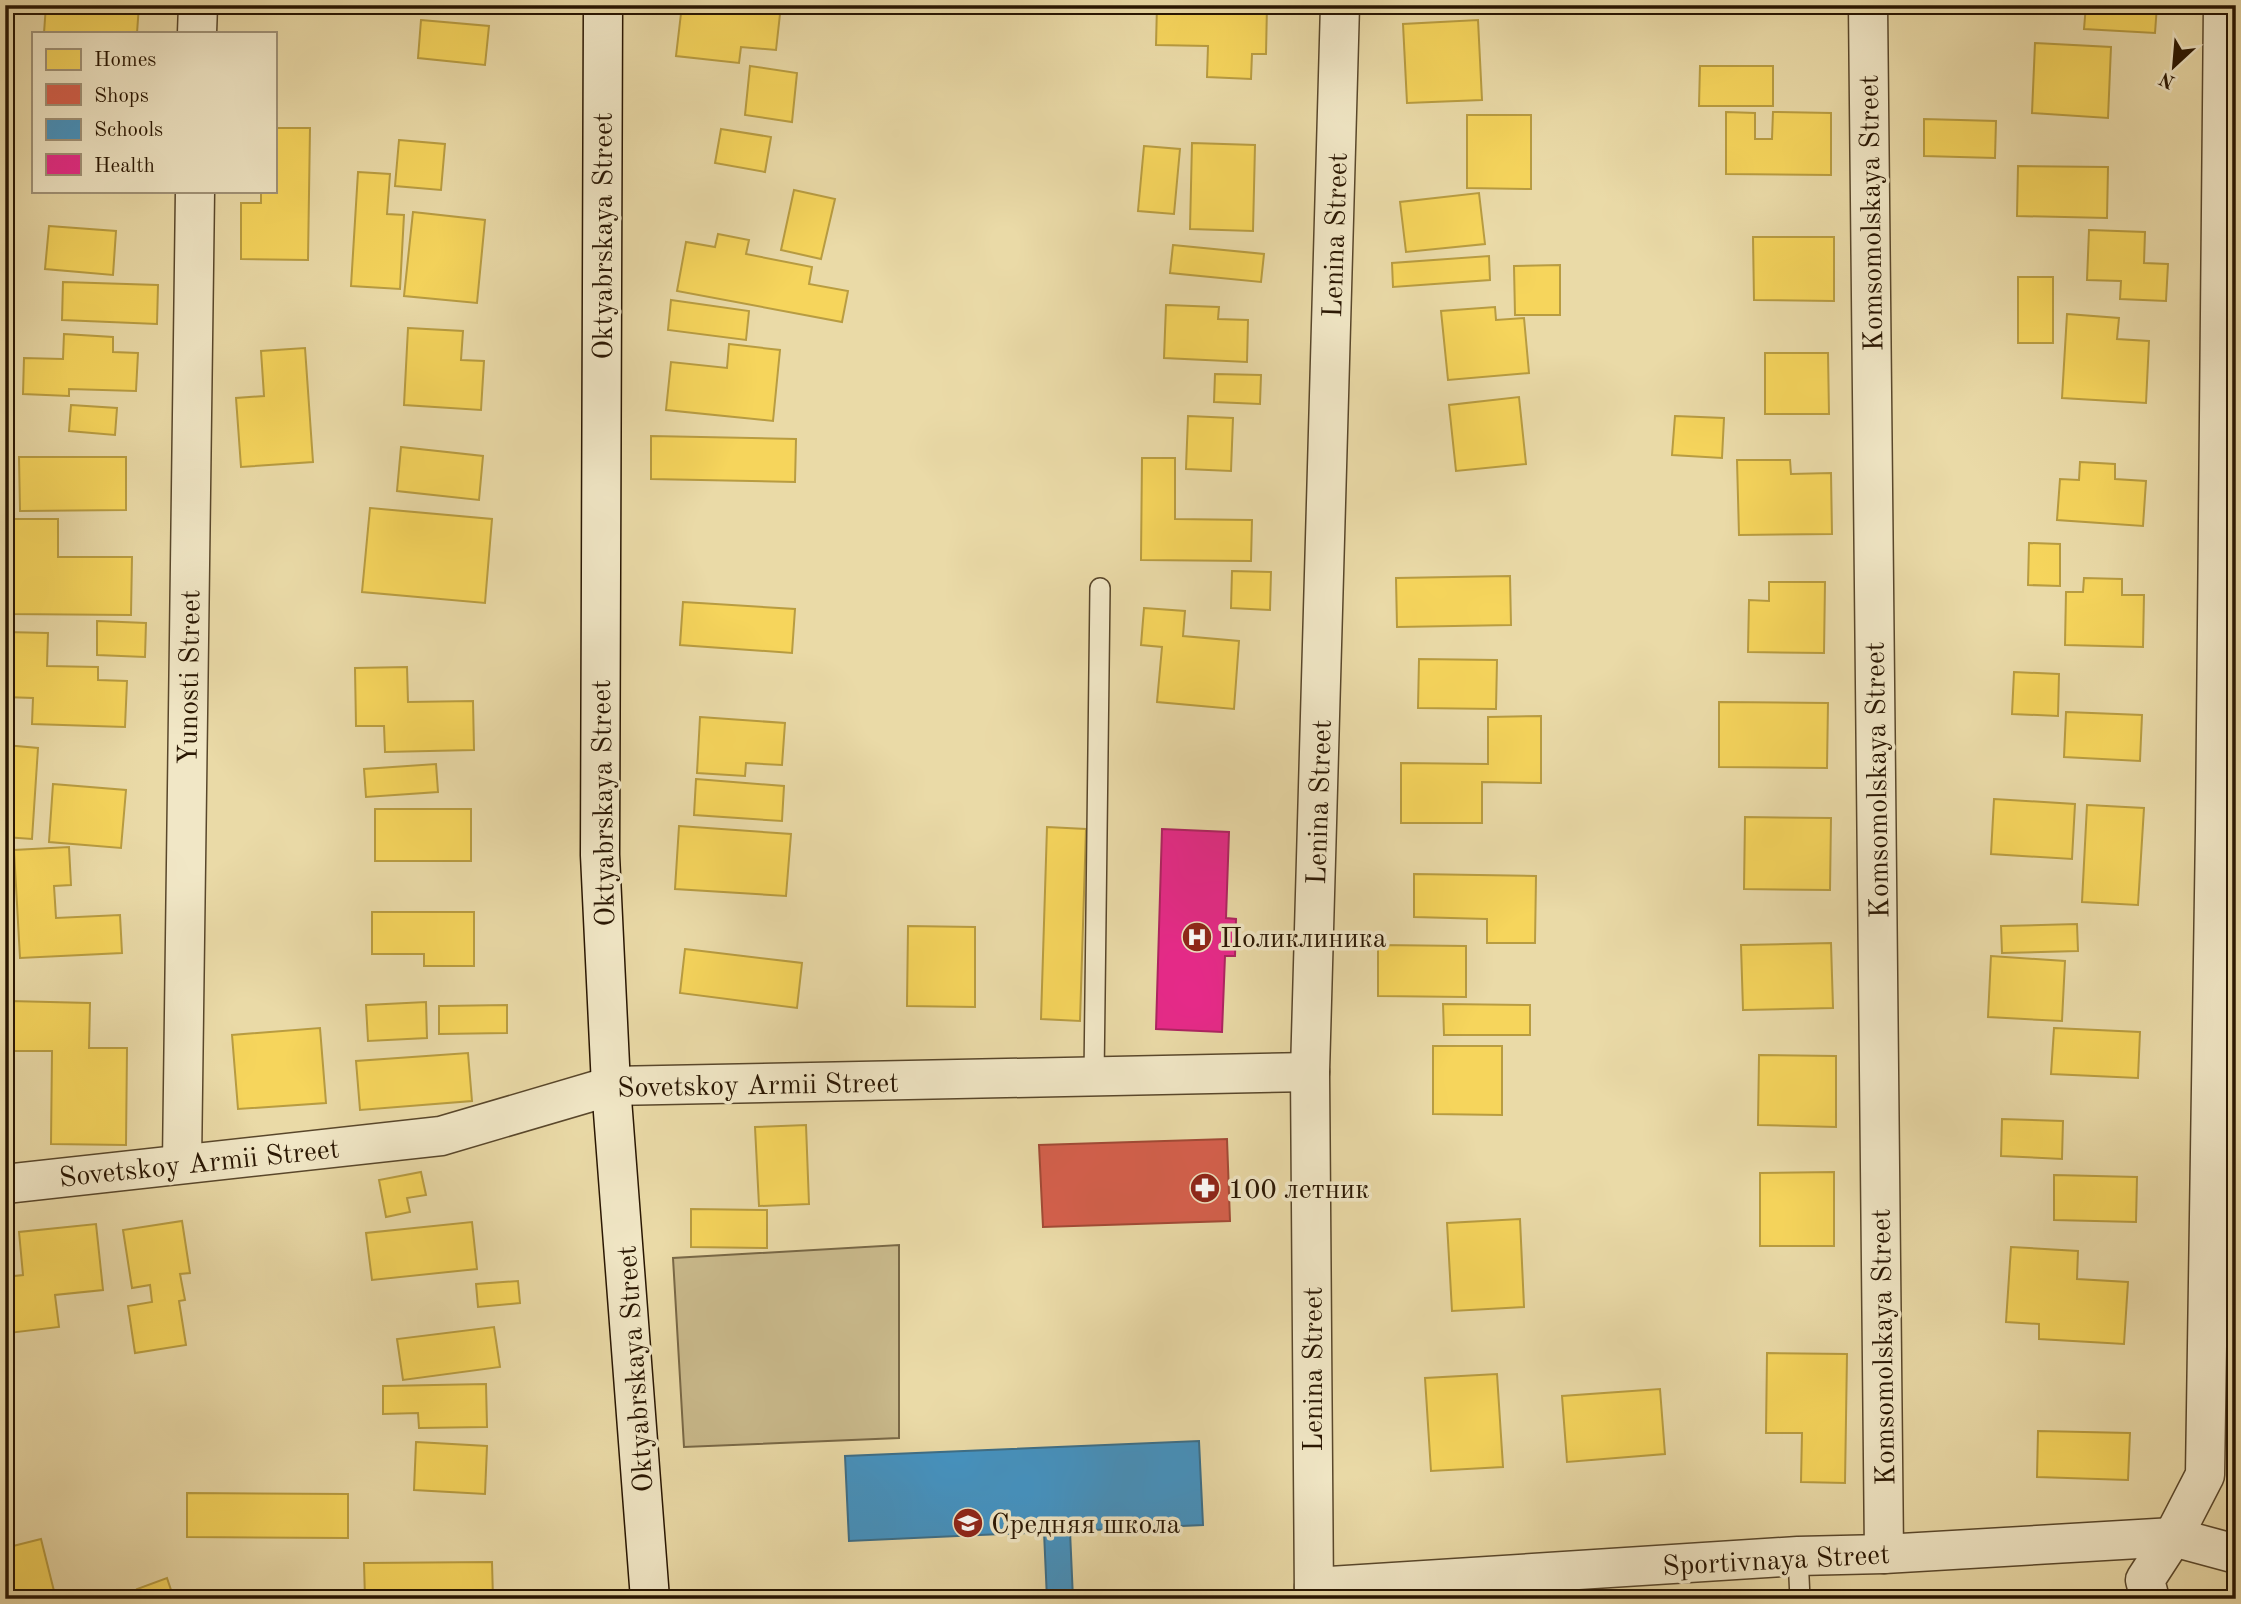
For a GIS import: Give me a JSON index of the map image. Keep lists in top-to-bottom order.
{
  "streets": {
    "street": [
      "Komsomolskaya Street",
      "Lenina Street",
      "Oktyabrskaya Street",
      "Yunosti Street",
      "Sovetskoy Armii Street",
      "Sportivnaya Street"
    ]
  },
  "crossings": [
    ["Komsomolskaya Street", "Sportivnaya Street"],
    ["Lenina Street", "Sovetskoy Armii Street"],
    ["Lenina Street", "Sportivnaya Street"],
    ["Oktyabrskaya Street", "Sovetskoy Armii Street"],
    ["Yunosti Street", "Sovetskoy Armii Street"]
  ],
  "places": {
    "hospital": ["Поликлиника"],
    "pharmacy": ["100 летник"],
    "school or university": ["Средняя школа"]
  },
  "legend": [
    "Homes",
    "Shops",
    "Schools",
    "Health"
  ],
  "north": "bottom left"
}
